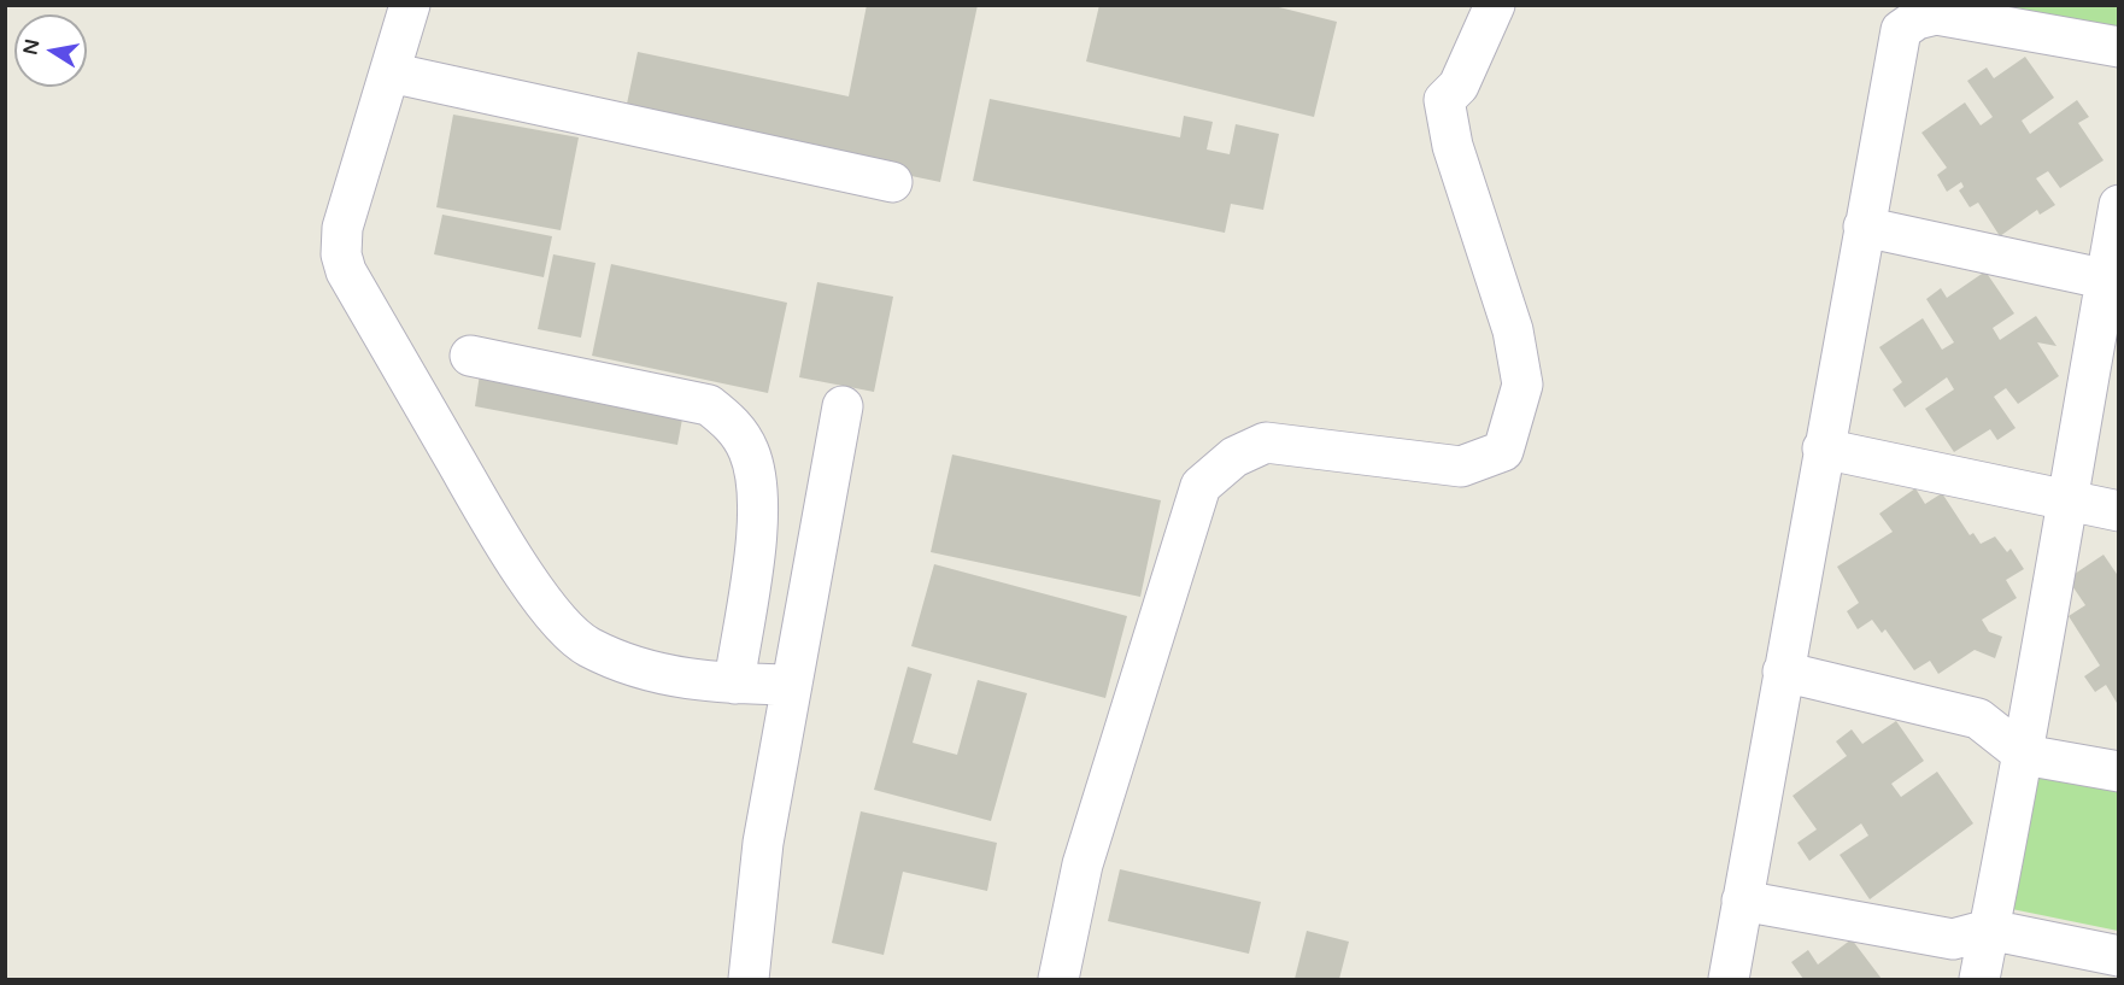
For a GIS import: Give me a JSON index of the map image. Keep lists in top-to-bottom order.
{
  "north": "left"
}
